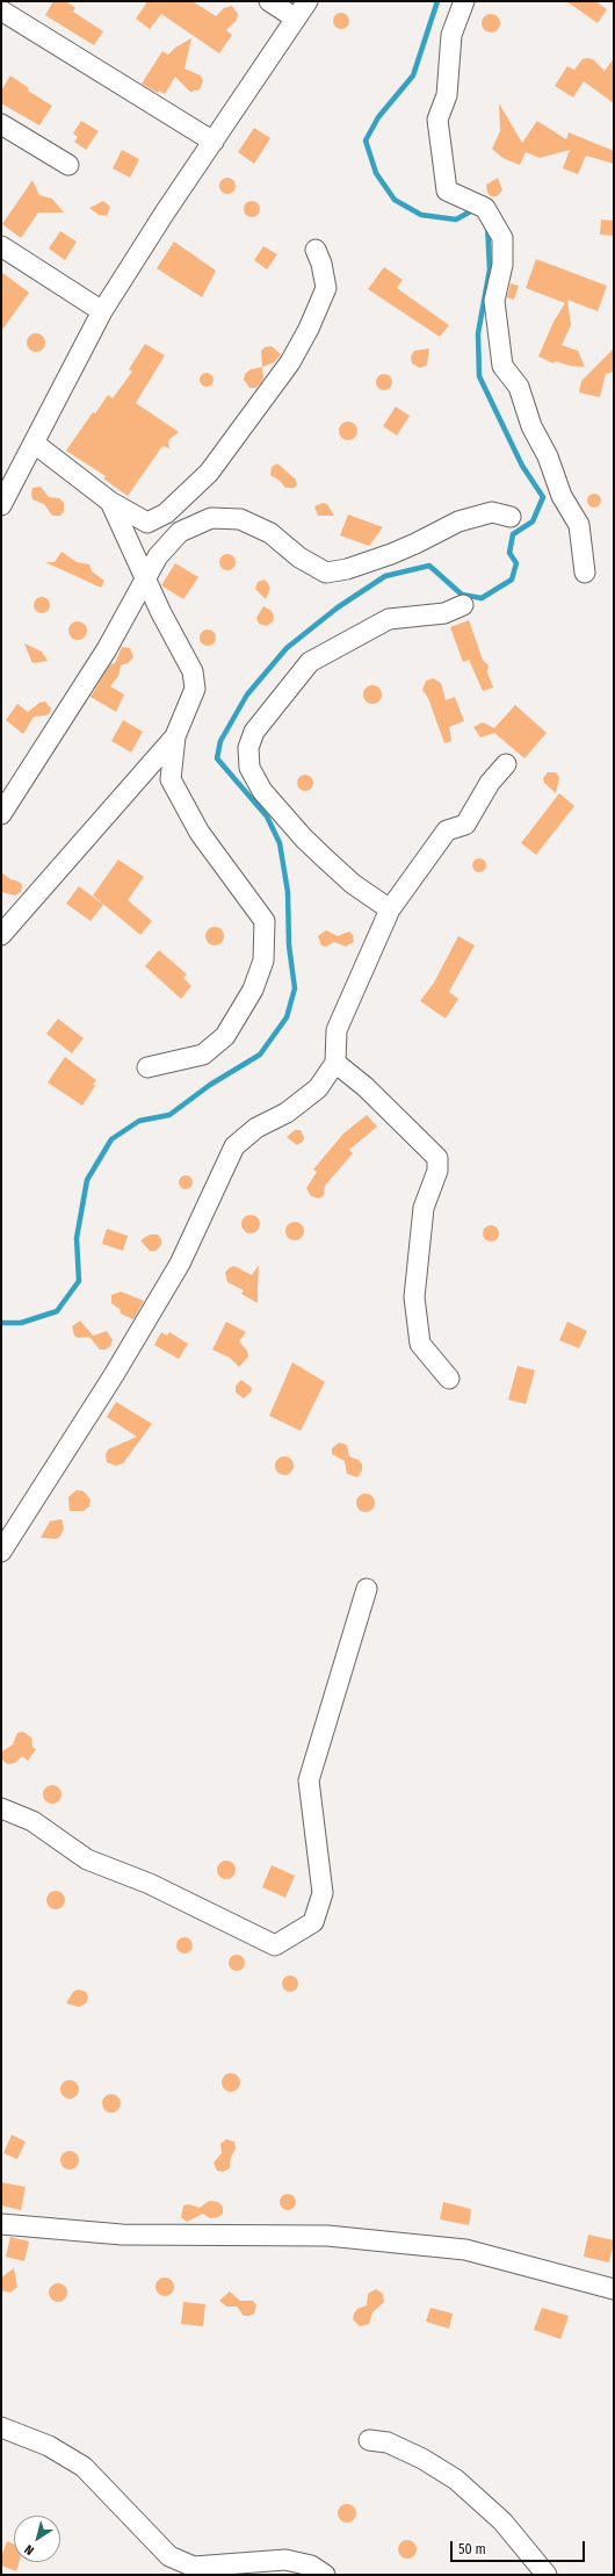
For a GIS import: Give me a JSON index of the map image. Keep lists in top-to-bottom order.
{
  "scale_bar": "50 m",
  "north": "bottom left"
}
